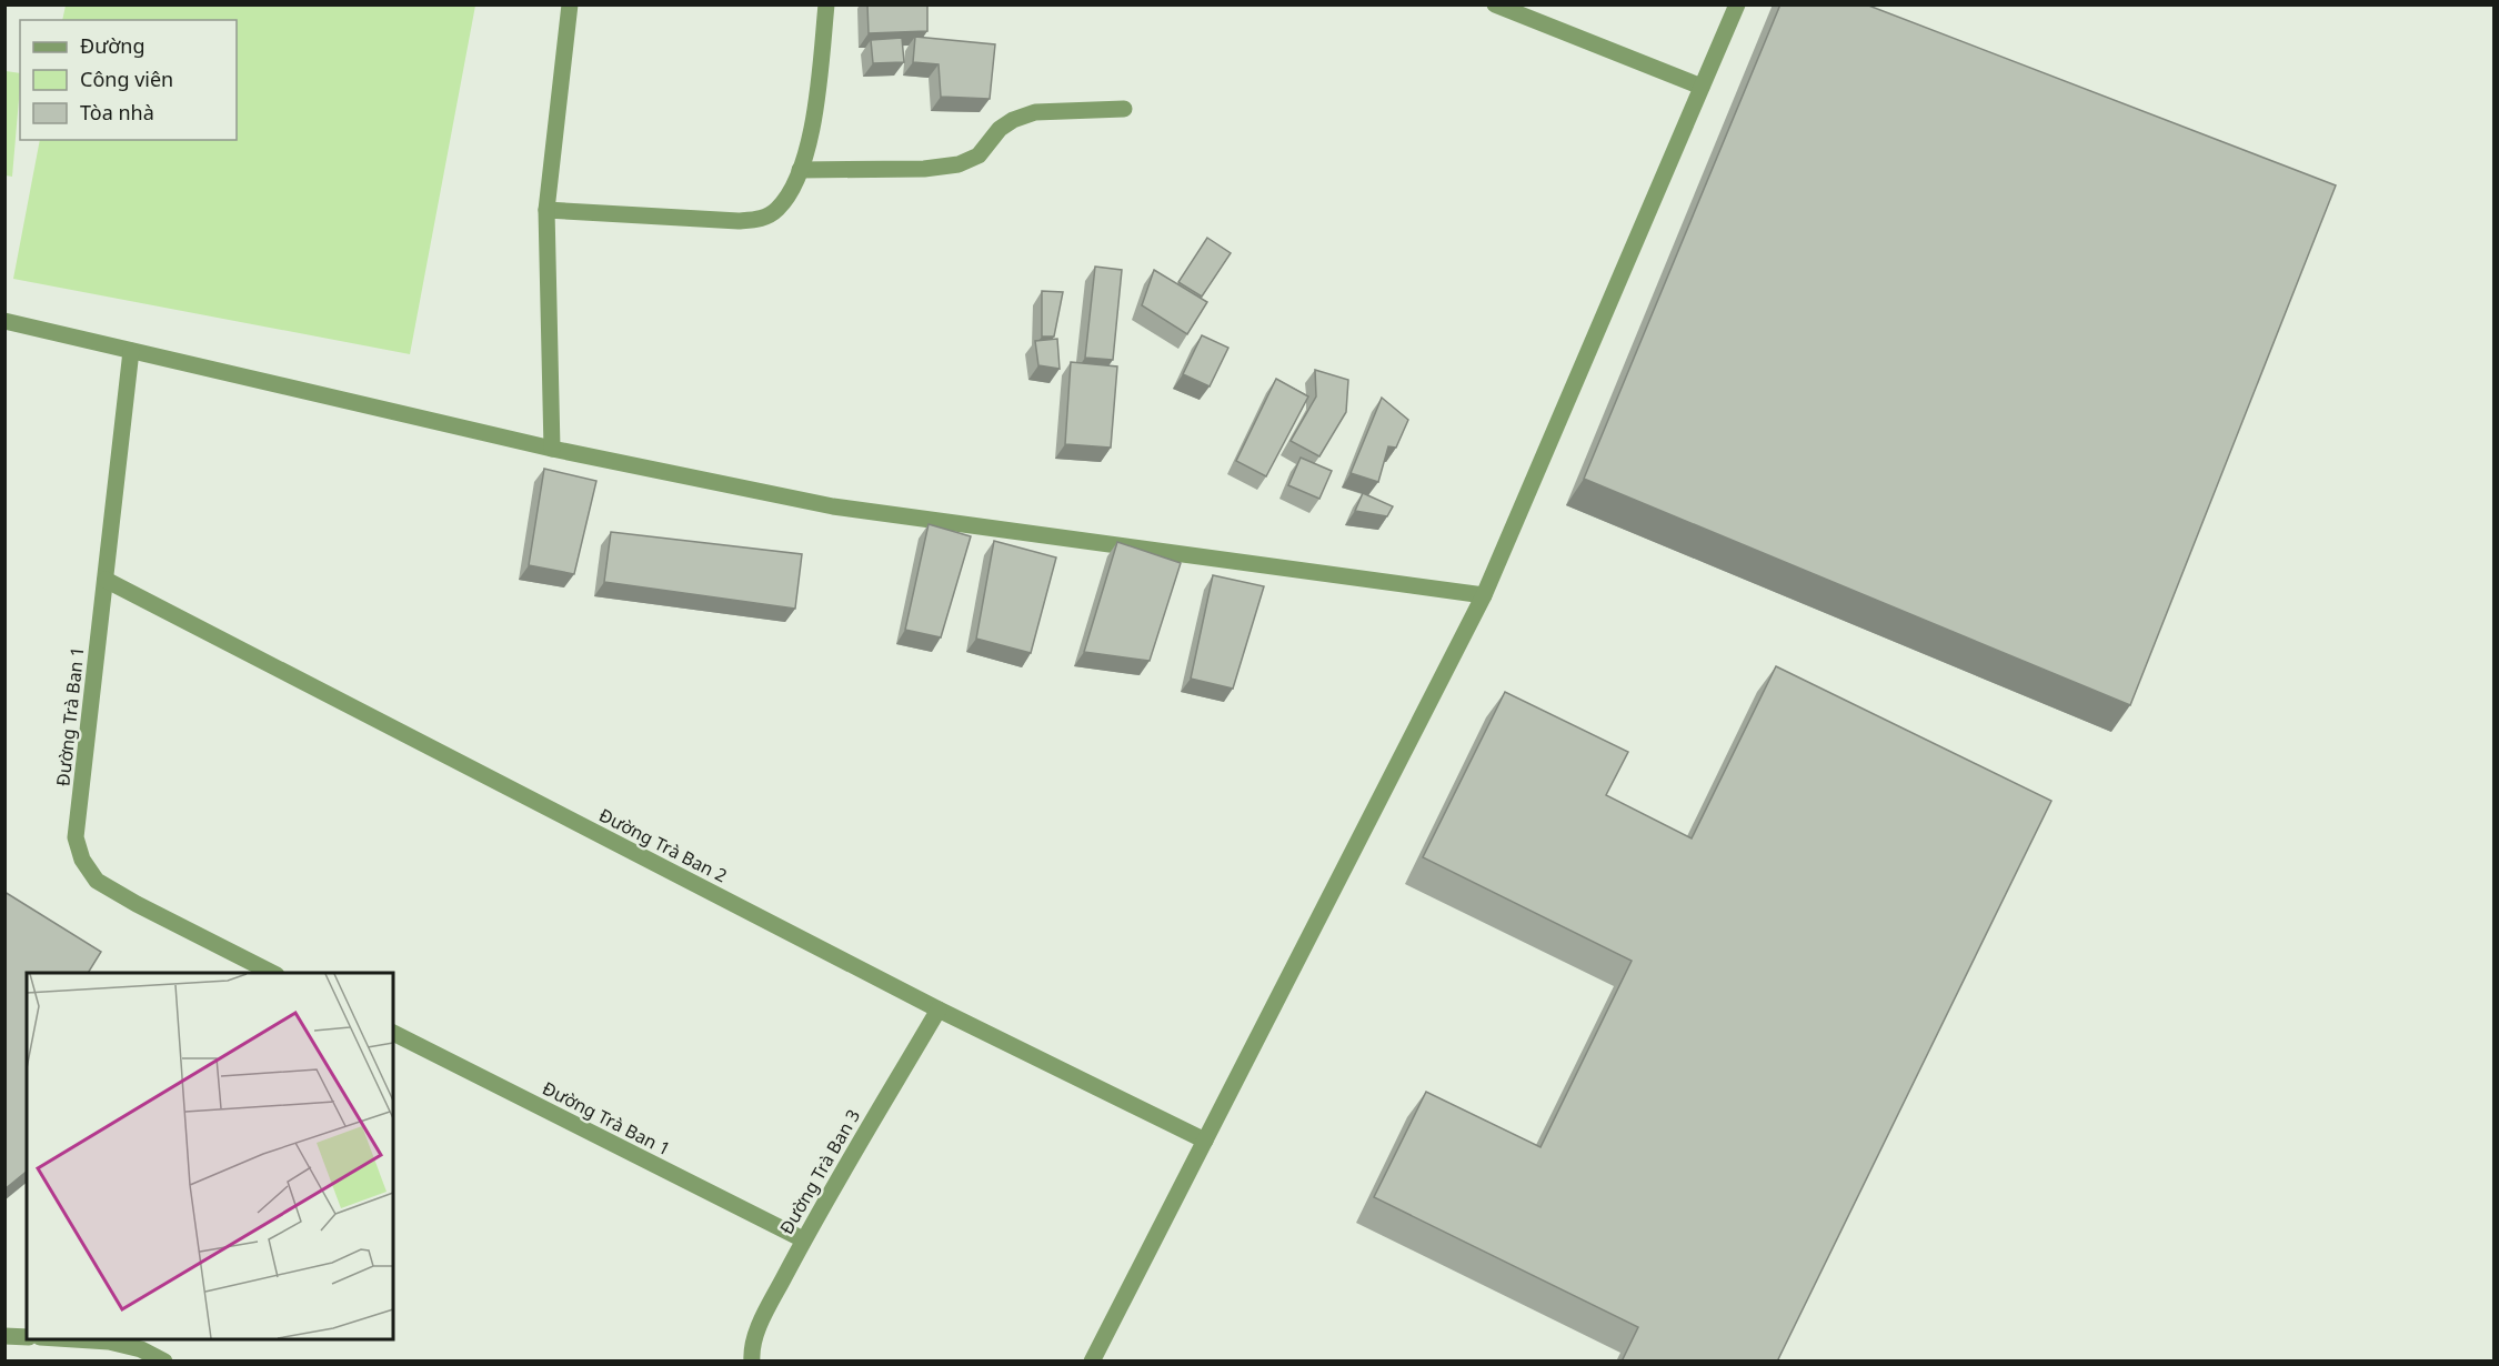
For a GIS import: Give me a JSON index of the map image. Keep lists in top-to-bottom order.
{
  "streets": {
    "street": ["Đường Trà Ban 1", "Đường Trà Ban 2", "Đường Trà Ban 3"]
  },
  "crossings": [
    ["Đường Trà Ban 1", "Đường Trà Ban 2"],
    ["Đường Trà Ban 1", "Đường Trà Ban 3"],
    ["Đường Trà Ban 2", "Đường Trà Ban 3"]
  ],
  "legend": ["Đường", "Công viên", "Tòa nhà"]
}
